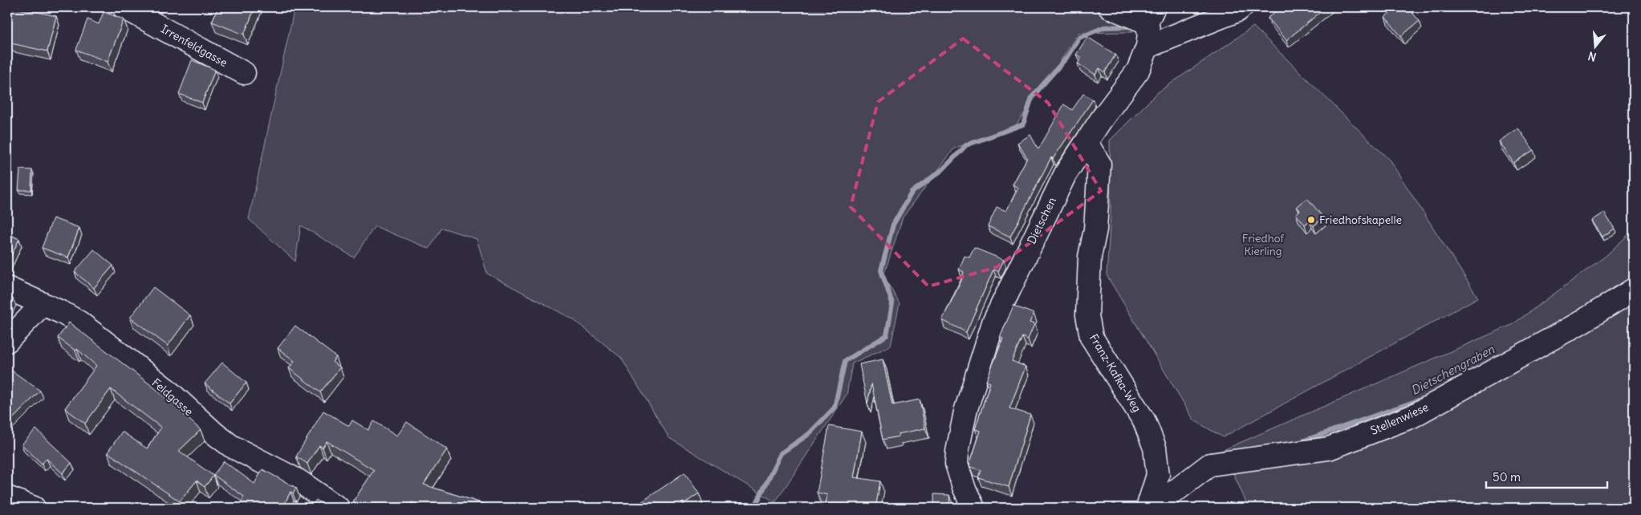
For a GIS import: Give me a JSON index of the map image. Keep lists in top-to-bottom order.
{
  "streets": {
    "street": [
      "Irrenfeldgasse",
      "Dietschen",
      "Franz-Kafka-Weg",
      "Feldgasse",
      "Stellenwiese"
    ]
  },
  "crossings": [
    ["Dietschen", "Franz-Kafka-Weg"]
  ],
  "water": ["Dietschengraben"],
  "parks": ["Friedhof Kierling"],
  "places": ["Friedhofskapelle"],
  "scale_bar": "50 m",
  "north": "bottom"
}
